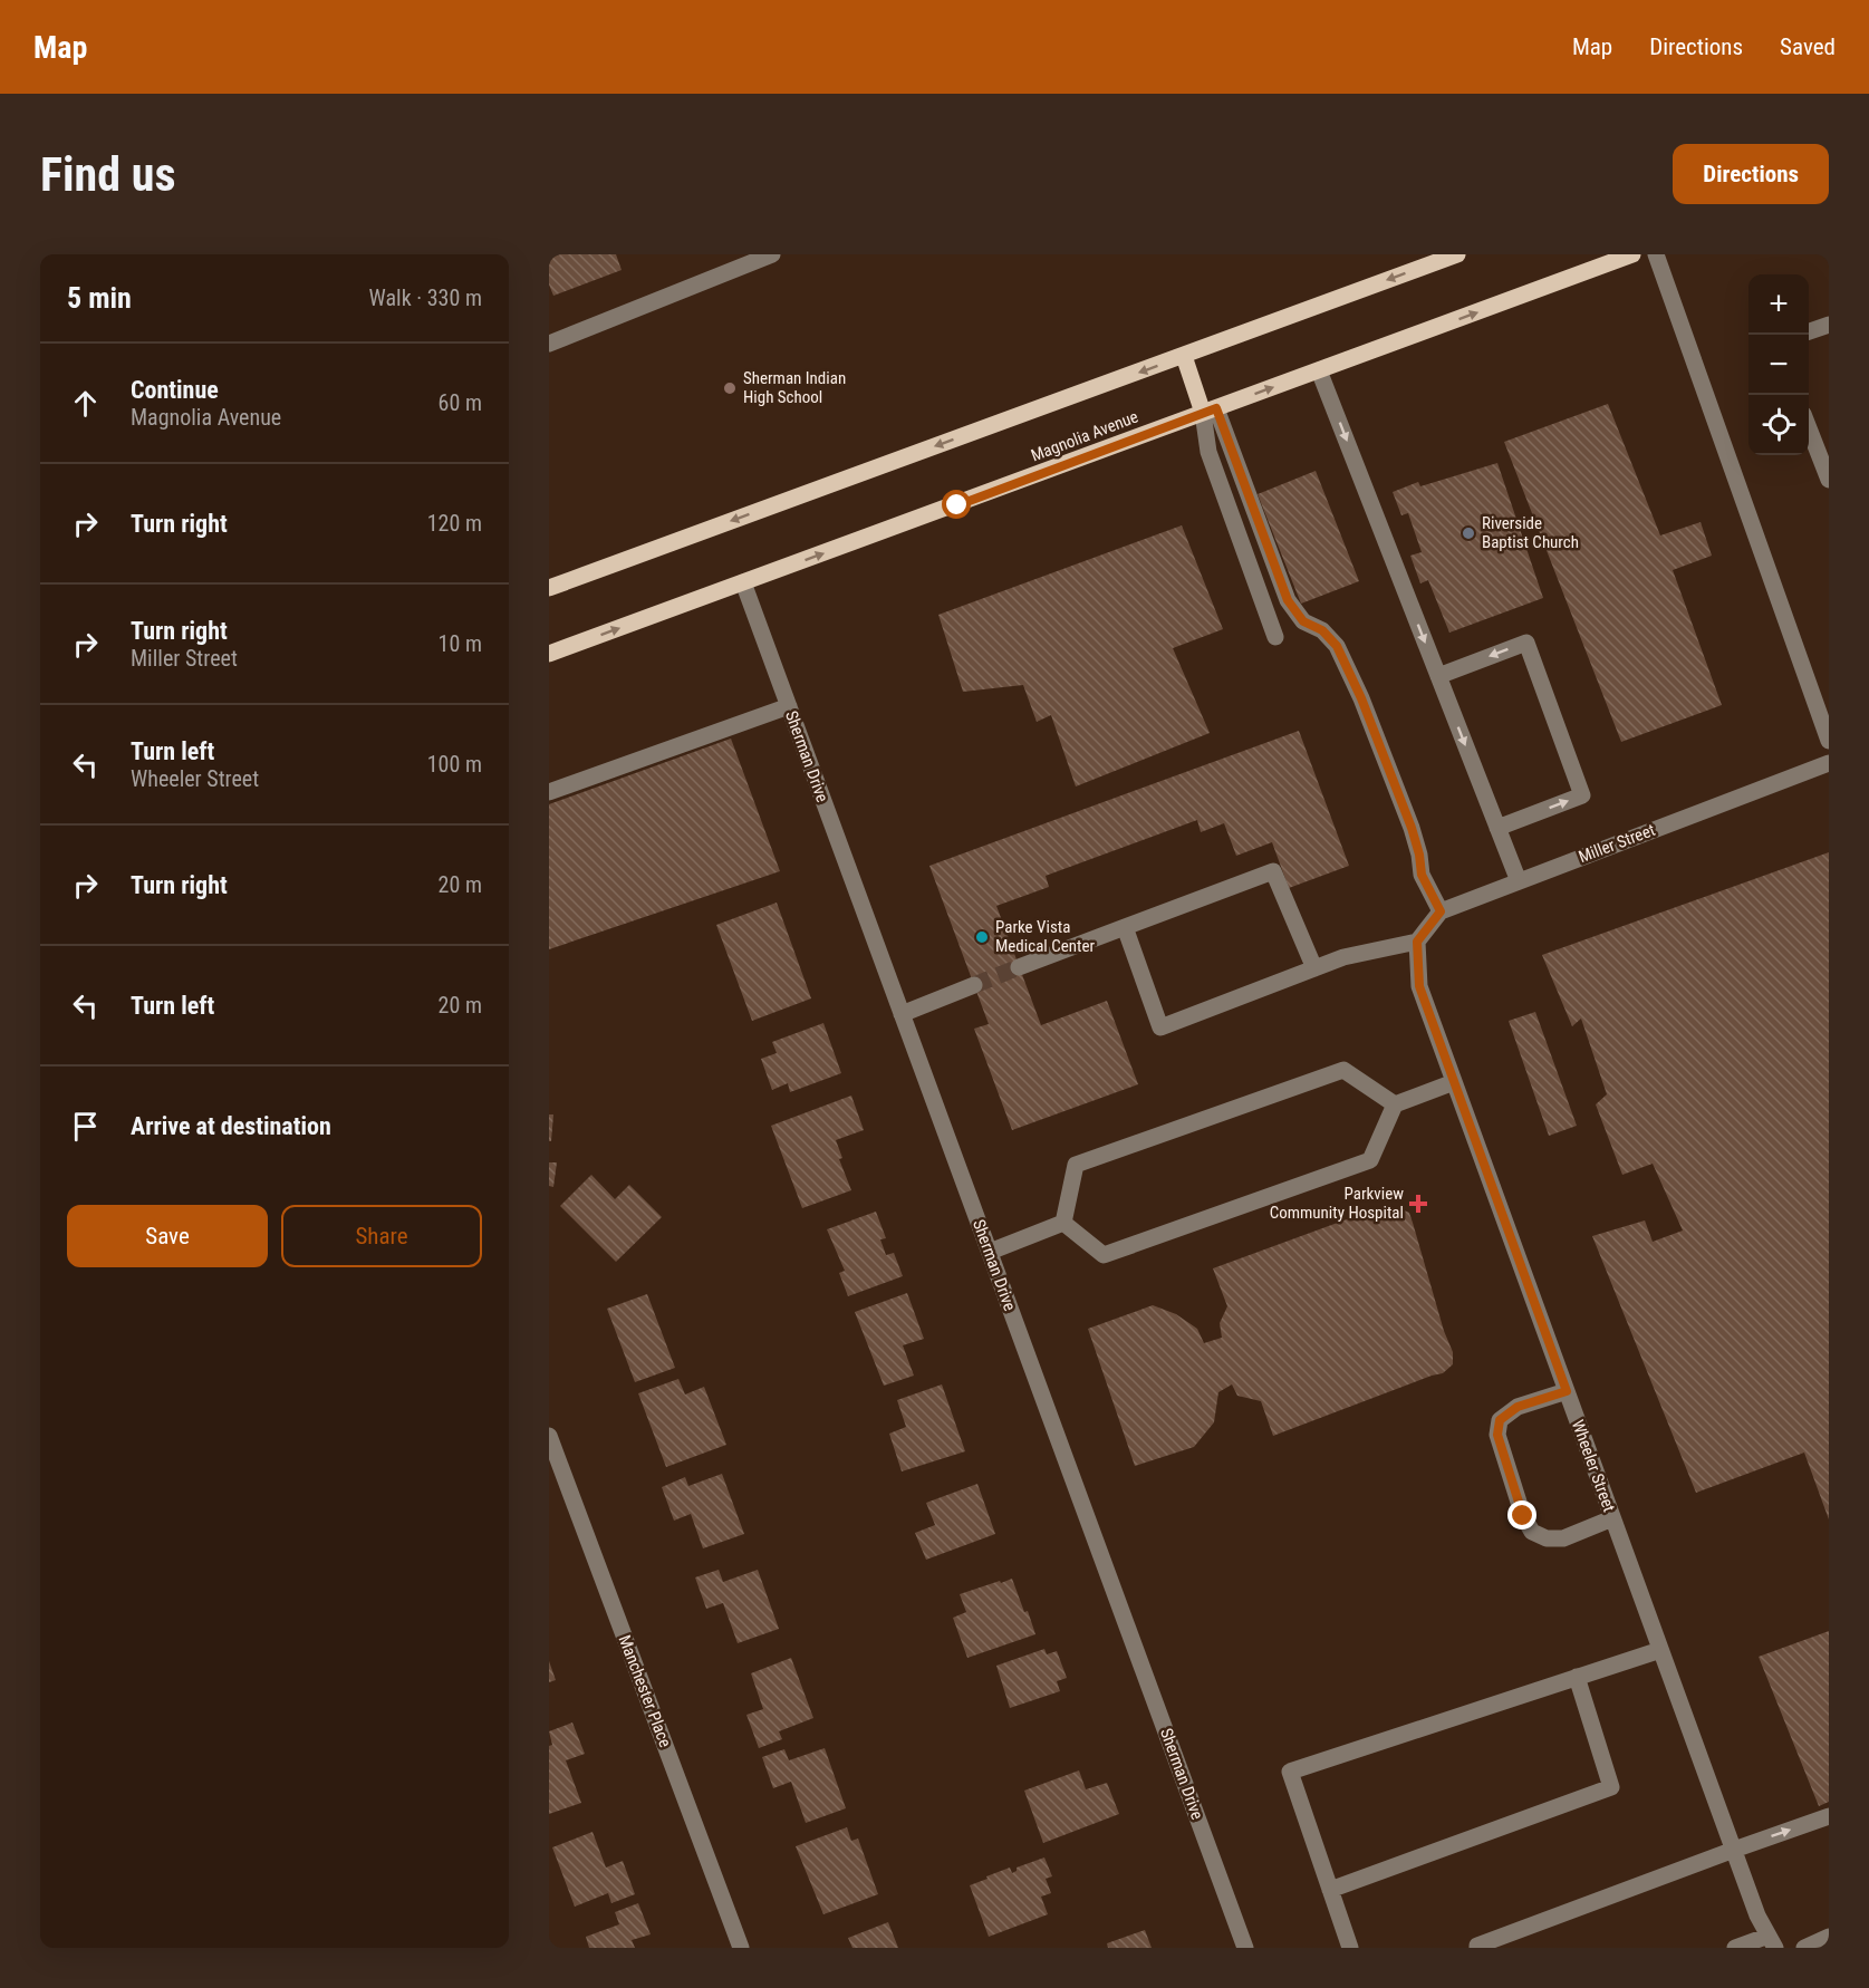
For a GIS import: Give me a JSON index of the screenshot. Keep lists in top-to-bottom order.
{
  "streets": {
    "main road": ["Magnolia Avenue"],
    "street": [
      "Sherman Drive",
      "Miller Street",
      "Wheeler Street",
      "Manchester Place"
    ]
  },
  "crossings": [
    ["Magnolia Avenue", "Sherman Drive"]
  ],
  "places": {
    "other": ["Sherman Indian High School", "Riverside Baptist Church", "Parke Vista Medical Center"],
    "health": ["Parkview Community Hospital"]
  },
  "page": {
    "header": "Map",
    "nav": ["Map", "Directions", "Saved"],
    "buttons": [
      "Directions",
      ["Save", "Share"]
    ],
    "title": "Find us",
    "heading": ["5 min", "Walk · 330 m"],
    "map_buttons": ["+", "−"],
    "list": [
      ["Continue", "Magnolia Avenue", "60 m"],
      ["Turn right", "120 m"],
      ["Turn right", "Miller Street", "10 m"],
      ["Turn left", "Wheeler Street", "100 m"],
      ["Turn right", "20 m"],
      ["Turn left", "20 m"],
      "Arrive at destination"
    ]
  }
}
